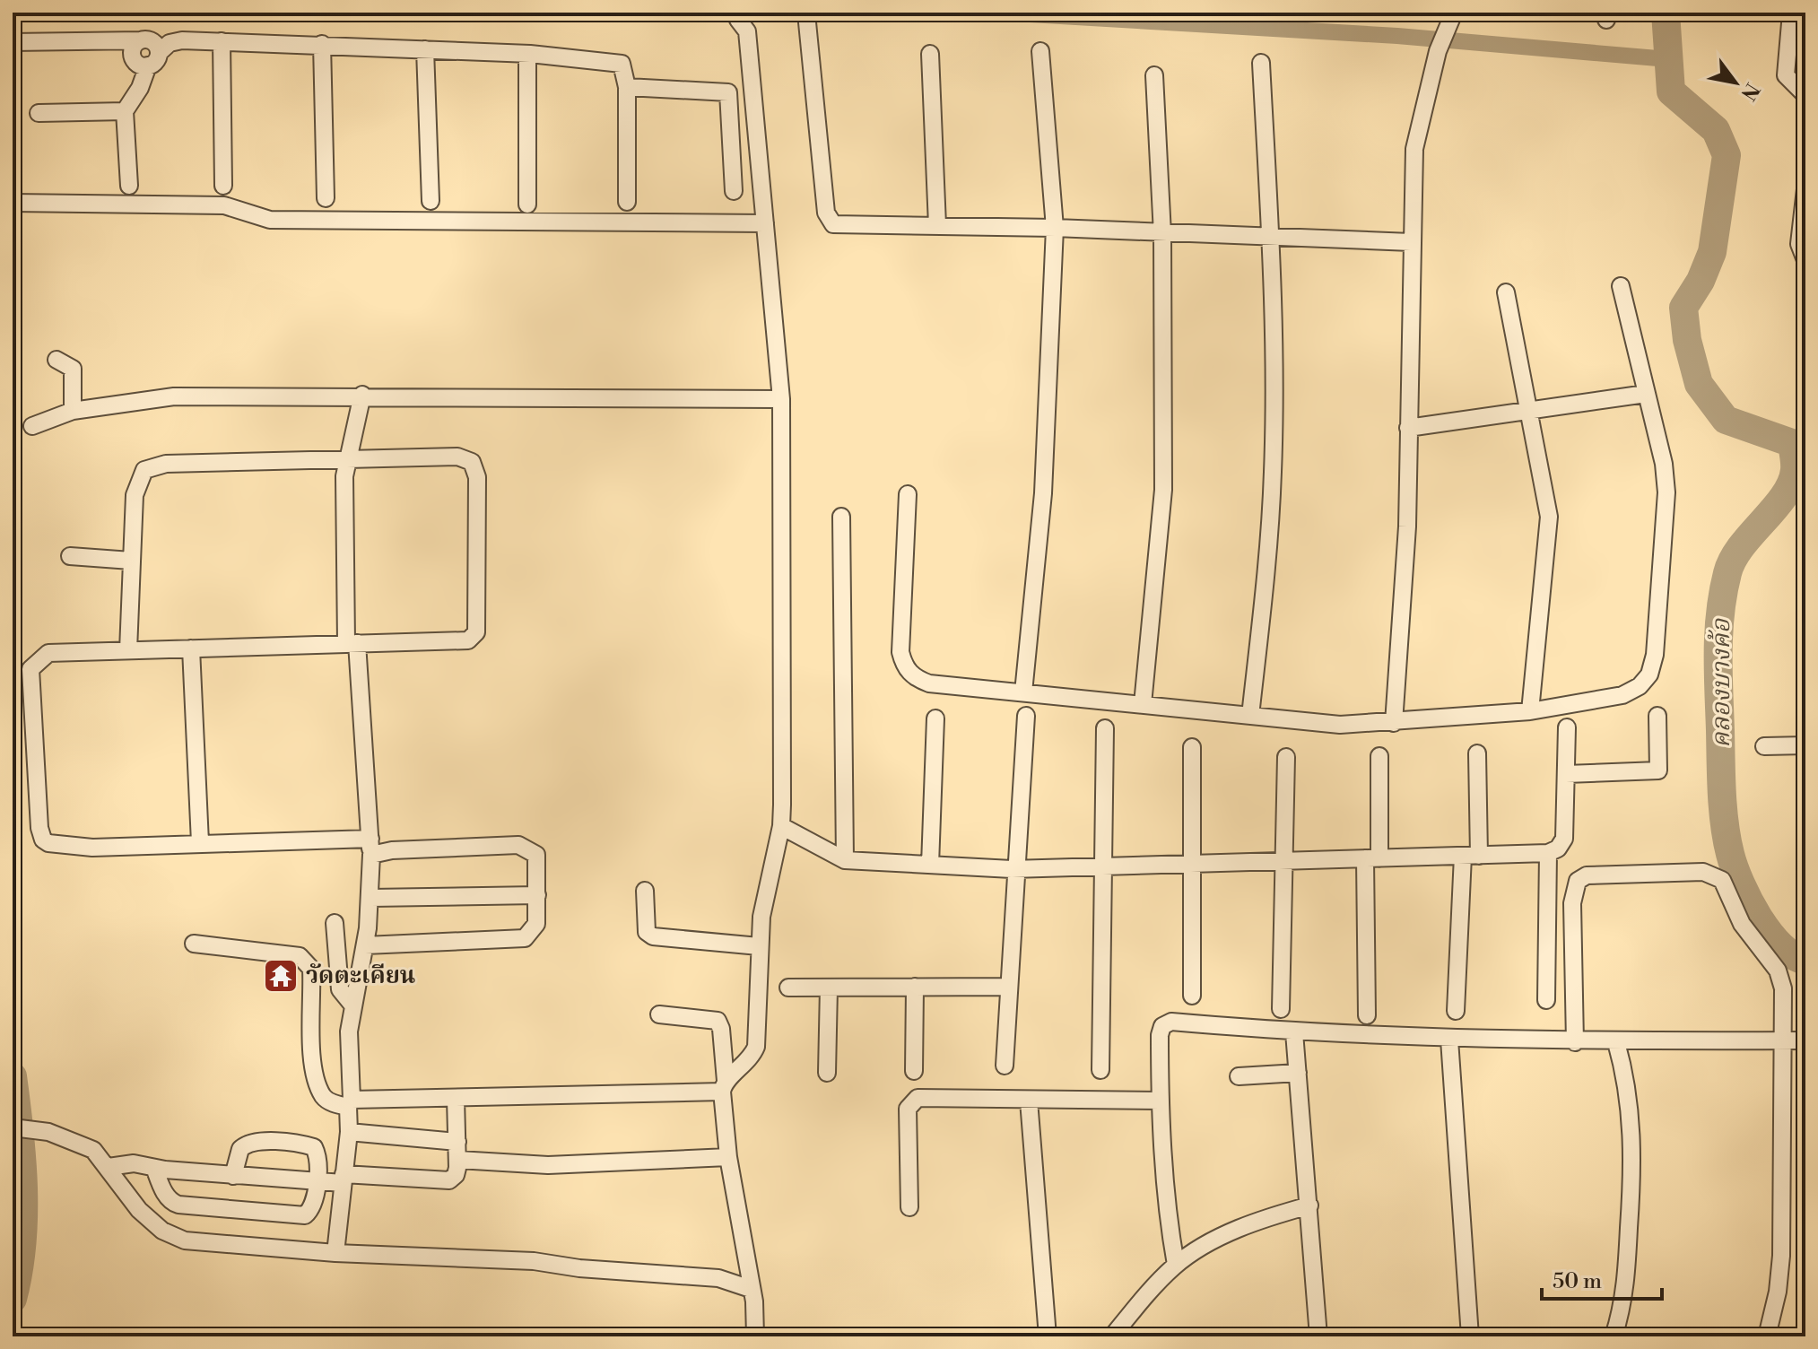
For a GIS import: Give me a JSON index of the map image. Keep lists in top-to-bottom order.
{
  "water": ["คลองบางค้อ"],
  "places": {
    "temple": ["วัดตะเคียน"]
  },
  "scale_bar": "50 m",
  "north": "bottom right"
}
